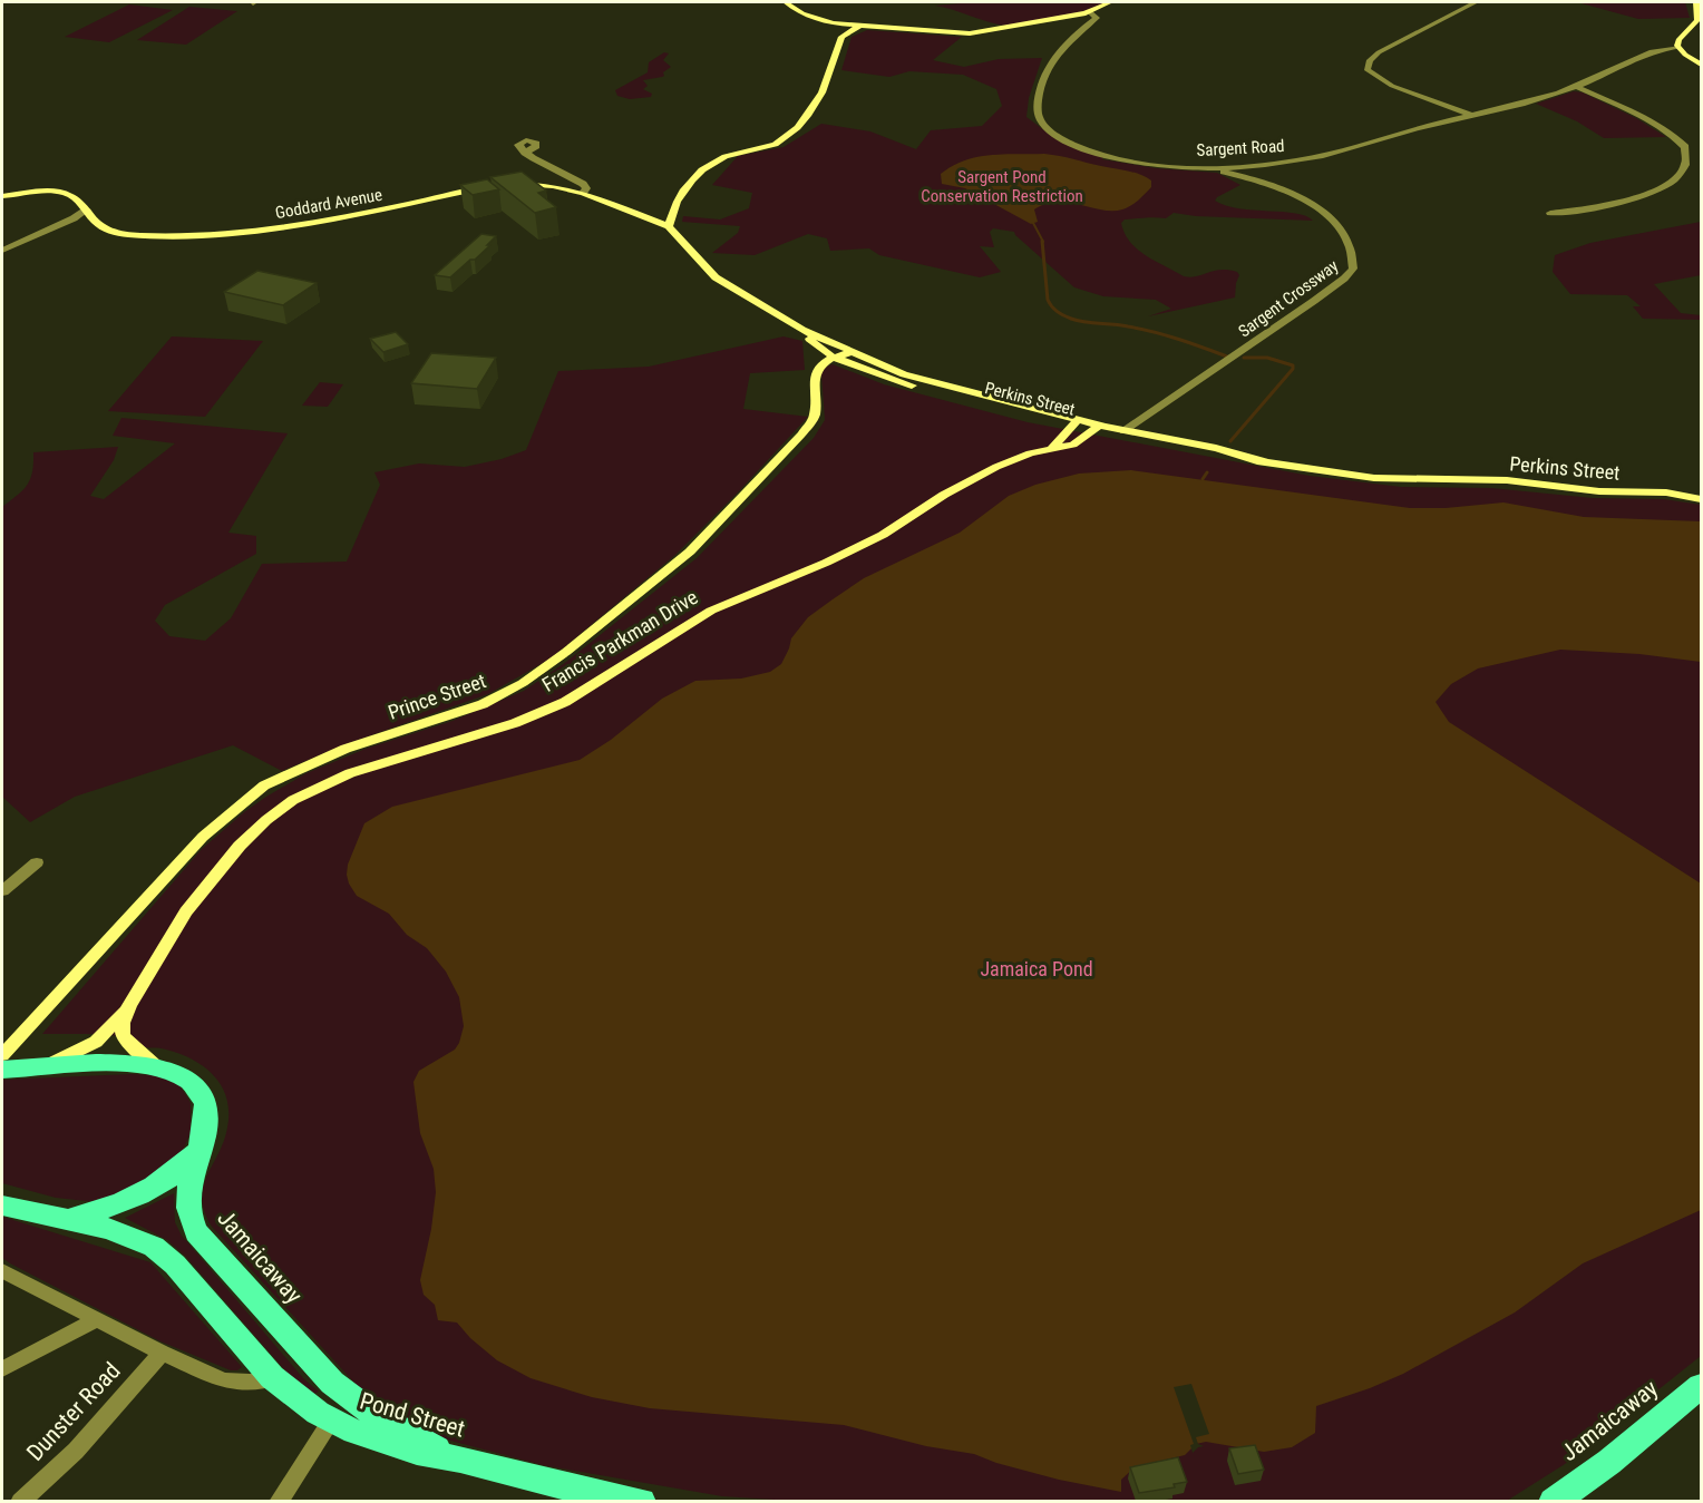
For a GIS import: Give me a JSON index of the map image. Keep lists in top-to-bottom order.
{
  "streets": {
    "highway": ["Jamaicaway", "Pond Street"],
    "main road": [
      "Goddard Avenue",
      "Perkins Street",
      "Francis Parkman Drive",
      "Prince Street"
    ],
    "street": ["Sargent Road", "Sargent Crossway", "Dunster Road"]
  },
  "crossings": [
    ["Sargent Road", "Sargent Crossway"],
    ["Sargent Crossway", "Perkins Street"],
    ["Perkins Street", "Francis Parkman Drive"],
    ["Francis Parkman Drive", "Jamaicaway"],
    ["Jamaicaway", "Pond Street"]
  ],
  "parks": ["Sargent Pond Conservation Restriction", "Jamaica Pond"]
}
